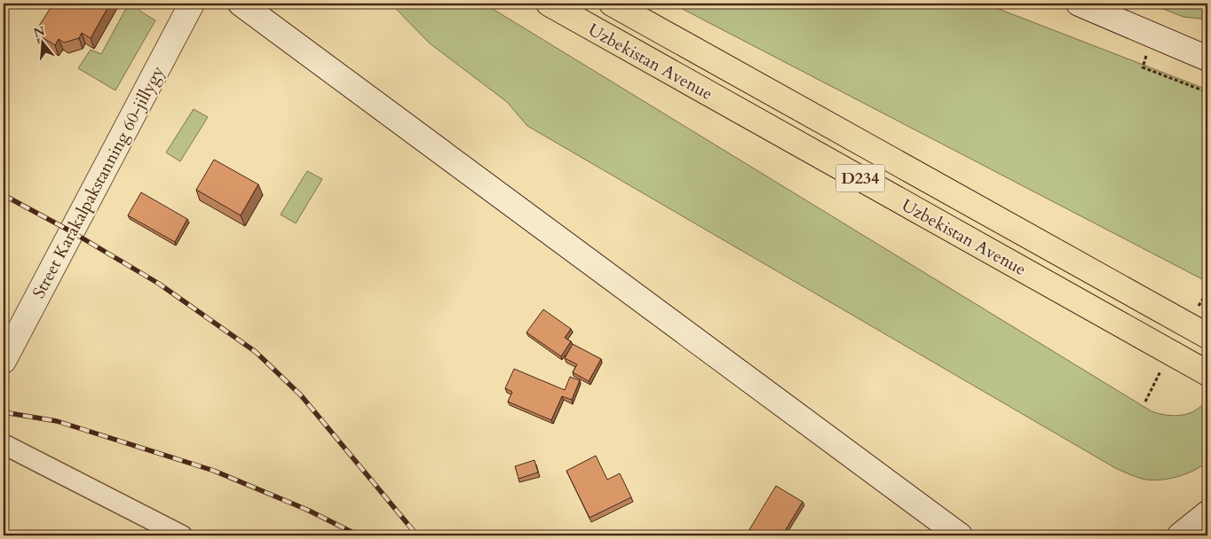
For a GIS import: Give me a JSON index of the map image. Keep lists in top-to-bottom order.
{
  "streets": {
    "main road": ["Uzbekistan Avenue", "D234", "Street Karakalpakstanning 60-jillygy"]
  },
  "crossings": [
    ["Uzbekistan Avenue", "D234"]
  ],
  "north": "top"
}
